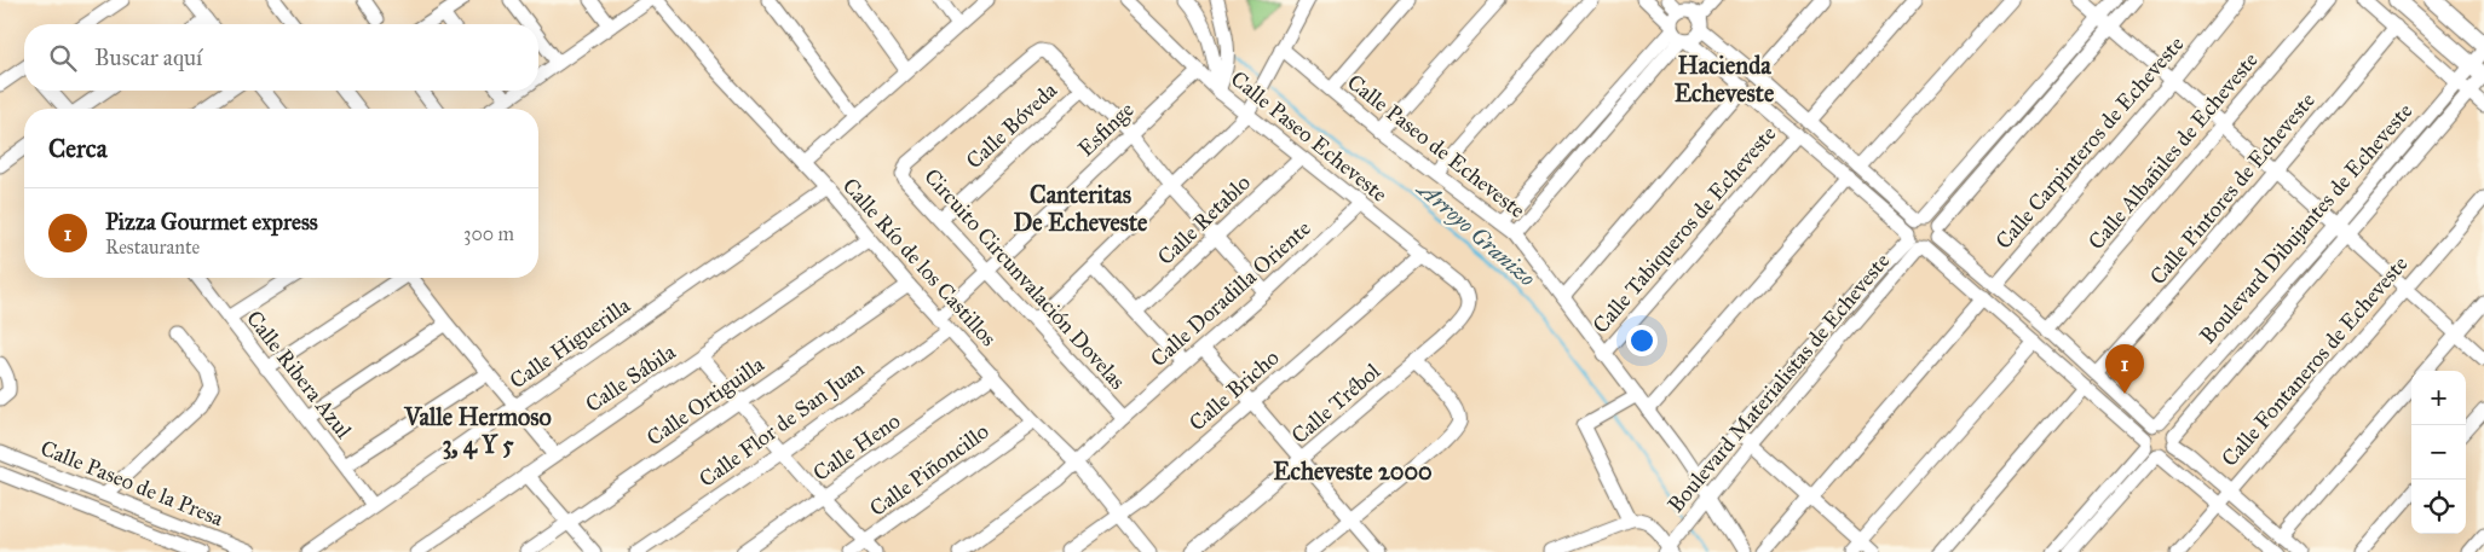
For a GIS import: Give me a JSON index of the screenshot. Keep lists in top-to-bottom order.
{
  "streets": {
    "street": [
      "Calle Bóveda",
      "Esfinge",
      "Calle Paseo Echeveste",
      "Calle Carpinteros de Echeveste",
      "Calle Paseo de Echeveste",
      "Calle Albañiles de Echeveste",
      "Calle Pintores de Echeveste",
      "Calle Retablo",
      "Boulevard Dibujantes de Echeveste",
      "Calle Tabiqueros de Echeveste",
      "Calle Río de los Castillos",
      "Circuito Circunvalación Dovelas",
      "Calle Doradilla Oriente",
      "Calle Higuerilla",
      "Calle Fontaneros de Echeveste",
      "Calle Ribera Azul",
      "Calle Sábila",
      "Boulevard Materialistas de Echeveste",
      "Calle Bricho",
      "Calle Ortiguilla",
      "Calle Trébol",
      "Calle Flor de San Juan",
      "Calle Heno",
      "Calle Piñoncillo",
      "Calle Paseo de la Presa"
    ]
  },
  "crossings": [
    ["Calle Bóveda", "Circuito Circunvalación Dovelas"],
    ["Esfinge", "Calle Paseo Echeveste"],
    ["Esfinge", "Calle Río de los Castillos"],
    ["Esfinge", "Circuito Circunvalación Dovelas"],
    ["Calle Paseo Echeveste", "Calle Retablo"],
    ["Calle Paseo Echeveste", "Calle Doradilla Oriente"],
    ["Calle Paseo Echeveste", "Calle Bricho"],
    ["Calle Paseo Echeveste", "Calle Trébol"],
    ["Calle Paseo de Echeveste", "Calle Tabiqueros de Echeveste"],
    ["Calle Paseo de Echeveste", "Boulevard Materialistas de Echeveste"],
    ["Calle Retablo", "Circuito Circunvalación Dovelas"],
    ["Calle Río de los Castillos", "Calle Doradilla Oriente"],
    ["Calle Río de los Castillos", "Calle Higuerilla"],
    ["Calle Río de los Castillos", "Calle Sábila"],
    ["Calle Río de los Castillos", "Calle Bricho"],
    ["Calle Río de los Castillos", "Calle Ortiguilla"],
    ["Calle Río de los Castillos", "Calle Flor de San Juan"],
    ["Calle Río de los Castillos", "Calle Heno"],
    ["Calle Río de los Castillos", "Calle Piñoncillo"],
    ["Circuito Circunvalación Dovelas", "Calle Doradilla Oriente"],
    ["Calle Higuerilla", "Calle Ribera Azul"]
  ],
  "districts": [
    "Hacienda Echeveste",
    "Canteritas De Echeveste",
    "Valle Hermoso 3, 4 Y 5",
    "Echeveste 2000"
  ],
  "water": ["Arroyo Granizo"],
  "page": {
    "search": "Buscar aquí",
    "heading": "Cerca",
    "list": [
      {
        "mark": "1",
        "name": "Pizza Gourmet express",
        "note": "Restaurante",
        "value": "300 m"
      }
    ],
    "pins": "1",
    "map_buttons": ["+", "−"]
  }
}
